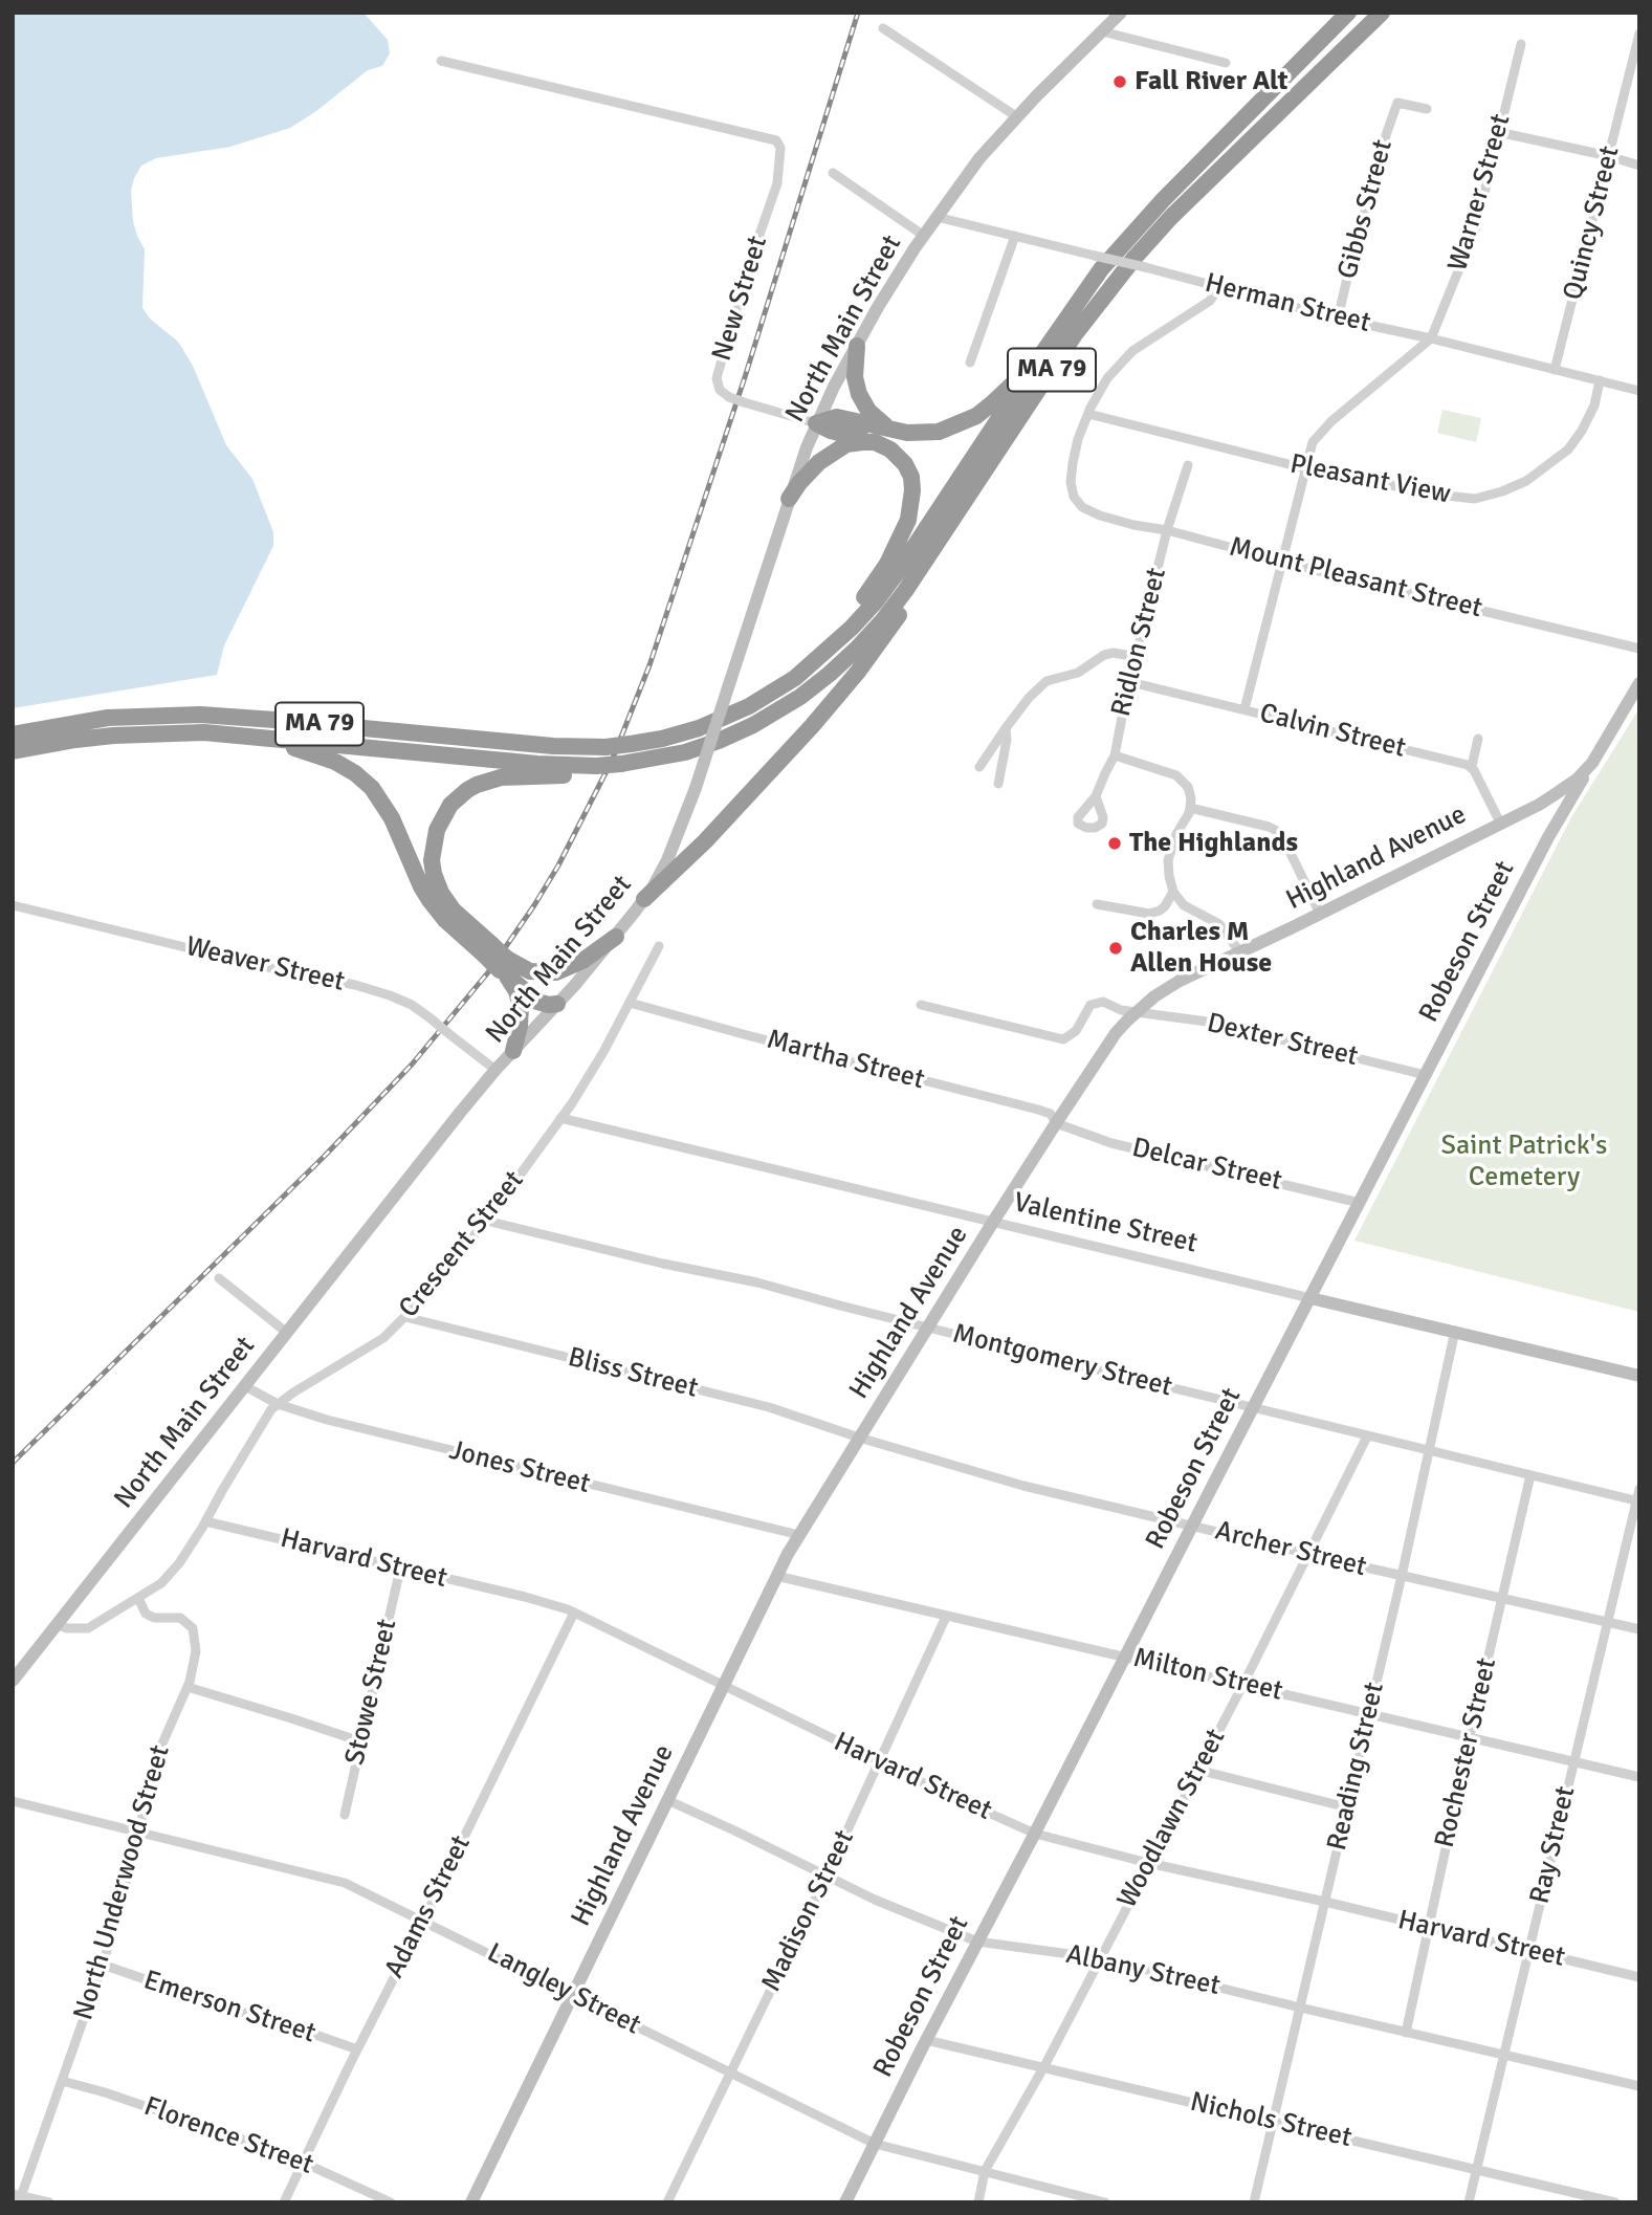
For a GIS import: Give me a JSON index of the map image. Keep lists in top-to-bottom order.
{
  "streets": {
    "highway": ["MA 79"],
    "main road": [
      "North Main Street",
      "Highland Avenue",
      "Robeson Street",
      "Valentine Street"
    ],
    "street": [
      "Warner Street",
      "Gibbs Street",
      "Quincy Street",
      "New Street",
      "Herman Street",
      "Pleasant View",
      "Mount Pleasant Street",
      "Ridlon Street",
      "Calvin Street",
      "Weaver Street",
      "Dexter Street",
      "Martha Street",
      "Delcar Street",
      "Crescent Street",
      "Montgomery Street",
      "Bliss Street",
      "Jones Street",
      "Archer Street",
      "Harvard Street",
      "Milton Street",
      "Stowe Street",
      "Rochester Street",
      "Reading Street",
      "Woodlawn Street",
      "Ray Street",
      "North Underwood Street",
      "Adams Street",
      "Madison Street",
      "Albany Street",
      "Langley Street",
      "Emerson Street",
      "Nichols Street",
      "Florence Street"
    ]
  },
  "crossings": [
    ["Warner Street", "Herman Street"],
    ["Gibbs Street", "Herman Street"],
    ["Quincy Street", "Herman Street"],
    ["New Street", "North Main Street"],
    ["Herman Street", "North Main Street"],
    ["Herman Street", "Pleasant View"],
    ["North Main Street", "Weaver Street"],
    ["North Main Street", "Crescent Street"],
    ["North Main Street", "Jones Street"],
    ["Pleasant View", "Mount Pleasant Street"],
    ["Mount Pleasant Street", "Ridlon Street"],
    ["Ridlon Street", "Calvin Street"],
    ["Highland Avenue", "Robeson Street"],
    ["Highland Avenue", "Dexter Street"],
    ["Highland Avenue", "Martha Street"],
    ["Highland Avenue", "Delcar Street"],
    ["Highland Avenue", "Valentine Street"],
    ["Highland Avenue", "Montgomery Street"],
    ["Highland Avenue", "Bliss Street"],
    ["Highland Avenue", "Jones Street"],
    ["Highland Avenue", "Archer Street"],
    ["Highland Avenue", "Harvard Street"],
    ["Highland Avenue", "Milton Street"],
    ["Highland Avenue", "Albany Street"],
    ["Highland Avenue", "Langley Street"],
    ["Robeson Street", "Dexter Street"],
    ["Robeson Street", "Delcar Street"],
    ["Robeson Street", "Valentine Street"],
    ["Robeson Street", "Montgomery Street"],
    ["Robeson Street", "Archer Street"],
    ["Robeson Street", "Harvard Street"],
    ["Robeson Street", "Milton Street"],
    ["Robeson Street", "Albany Street"],
    ["Robeson Street", "Langley Street"],
    ["Robeson Street", "Nichols Street"],
    ["Martha Street", "Delcar Street"],
    ["Martha Street", "Crescent Street"],
    ["Valentine Street", "Crescent Street"],
    ["Valentine Street", "Reading Street"],
    ["Crescent Street", "Montgomery Street"],
    ["Crescent Street", "Bliss Street"],
    ["Crescent Street", "Jones Street"],
    ["Crescent Street", "Harvard Street"],
    ["Crescent Street", "North Underwood Street"],
    ["Montgomery Street", "Rochester Street"],
    ["Montgomery Street", "Reading Street"],
    ["Montgomery Street", "Woodlawn Street"],
    ["Montgomery Street", "Ray Street"],
    ["Bliss Street", "Archer Street"],
    ["Archer Street", "Rochester Street"],
    ["Archer Street", "Reading Street"],
    ["Archer Street", "Woodlawn Street"],
    ["Archer Street", "Ray Street"],
    ["Harvard Street", "Stowe Street"],
    ["Harvard Street", "Rochester Street"],
    ["Harvard Street", "Reading Street"],
    ["Harvard Street", "Woodlawn Street"],
    ["Harvard Street", "Ray Street"],
    ["Harvard Street", "Adams Street"],
    ["Harvard Street", "Madison Street"],
    ["Milton Street", "Rochester Street"],
    ["Milton Street", "Reading Street"],
    ["Milton Street", "Woodlawn Street"],
    ["Milton Street", "Ray Street"],
    ["Milton Street", "Madison Street"],
    ["Rochester Street", "Albany Street"],
    ["Reading Street", "Albany Street"],
    ["Reading Street", "Nichols Street"],
    ["Woodlawn Street", "Albany Street"],
    ["Woodlawn Street", "Langley Street"],
    ["Woodlawn Street", "Nichols Street"],
    ["Ray Street", "Albany Street"],
    ["Ray Street", "Nichols Street"],
    ["North Underwood Street", "Langley Street"],
    ["North Underwood Street", "Emerson Street"],
    ["North Underwood Street", "Florence Street"],
    ["Adams Street", "Langley Street"],
    ["Adams Street", "Emerson Street"],
    ["Adams Street", "Florence Street"],
    ["Madison Street", "Albany Street"],
    ["Madison Street", "Langley Street"]
  ],
  "parks": ["Saint Patrick's Cemetery"],
  "places": ["Fall River Alt", "The Highlands", "Charles M Allen House"]
}
